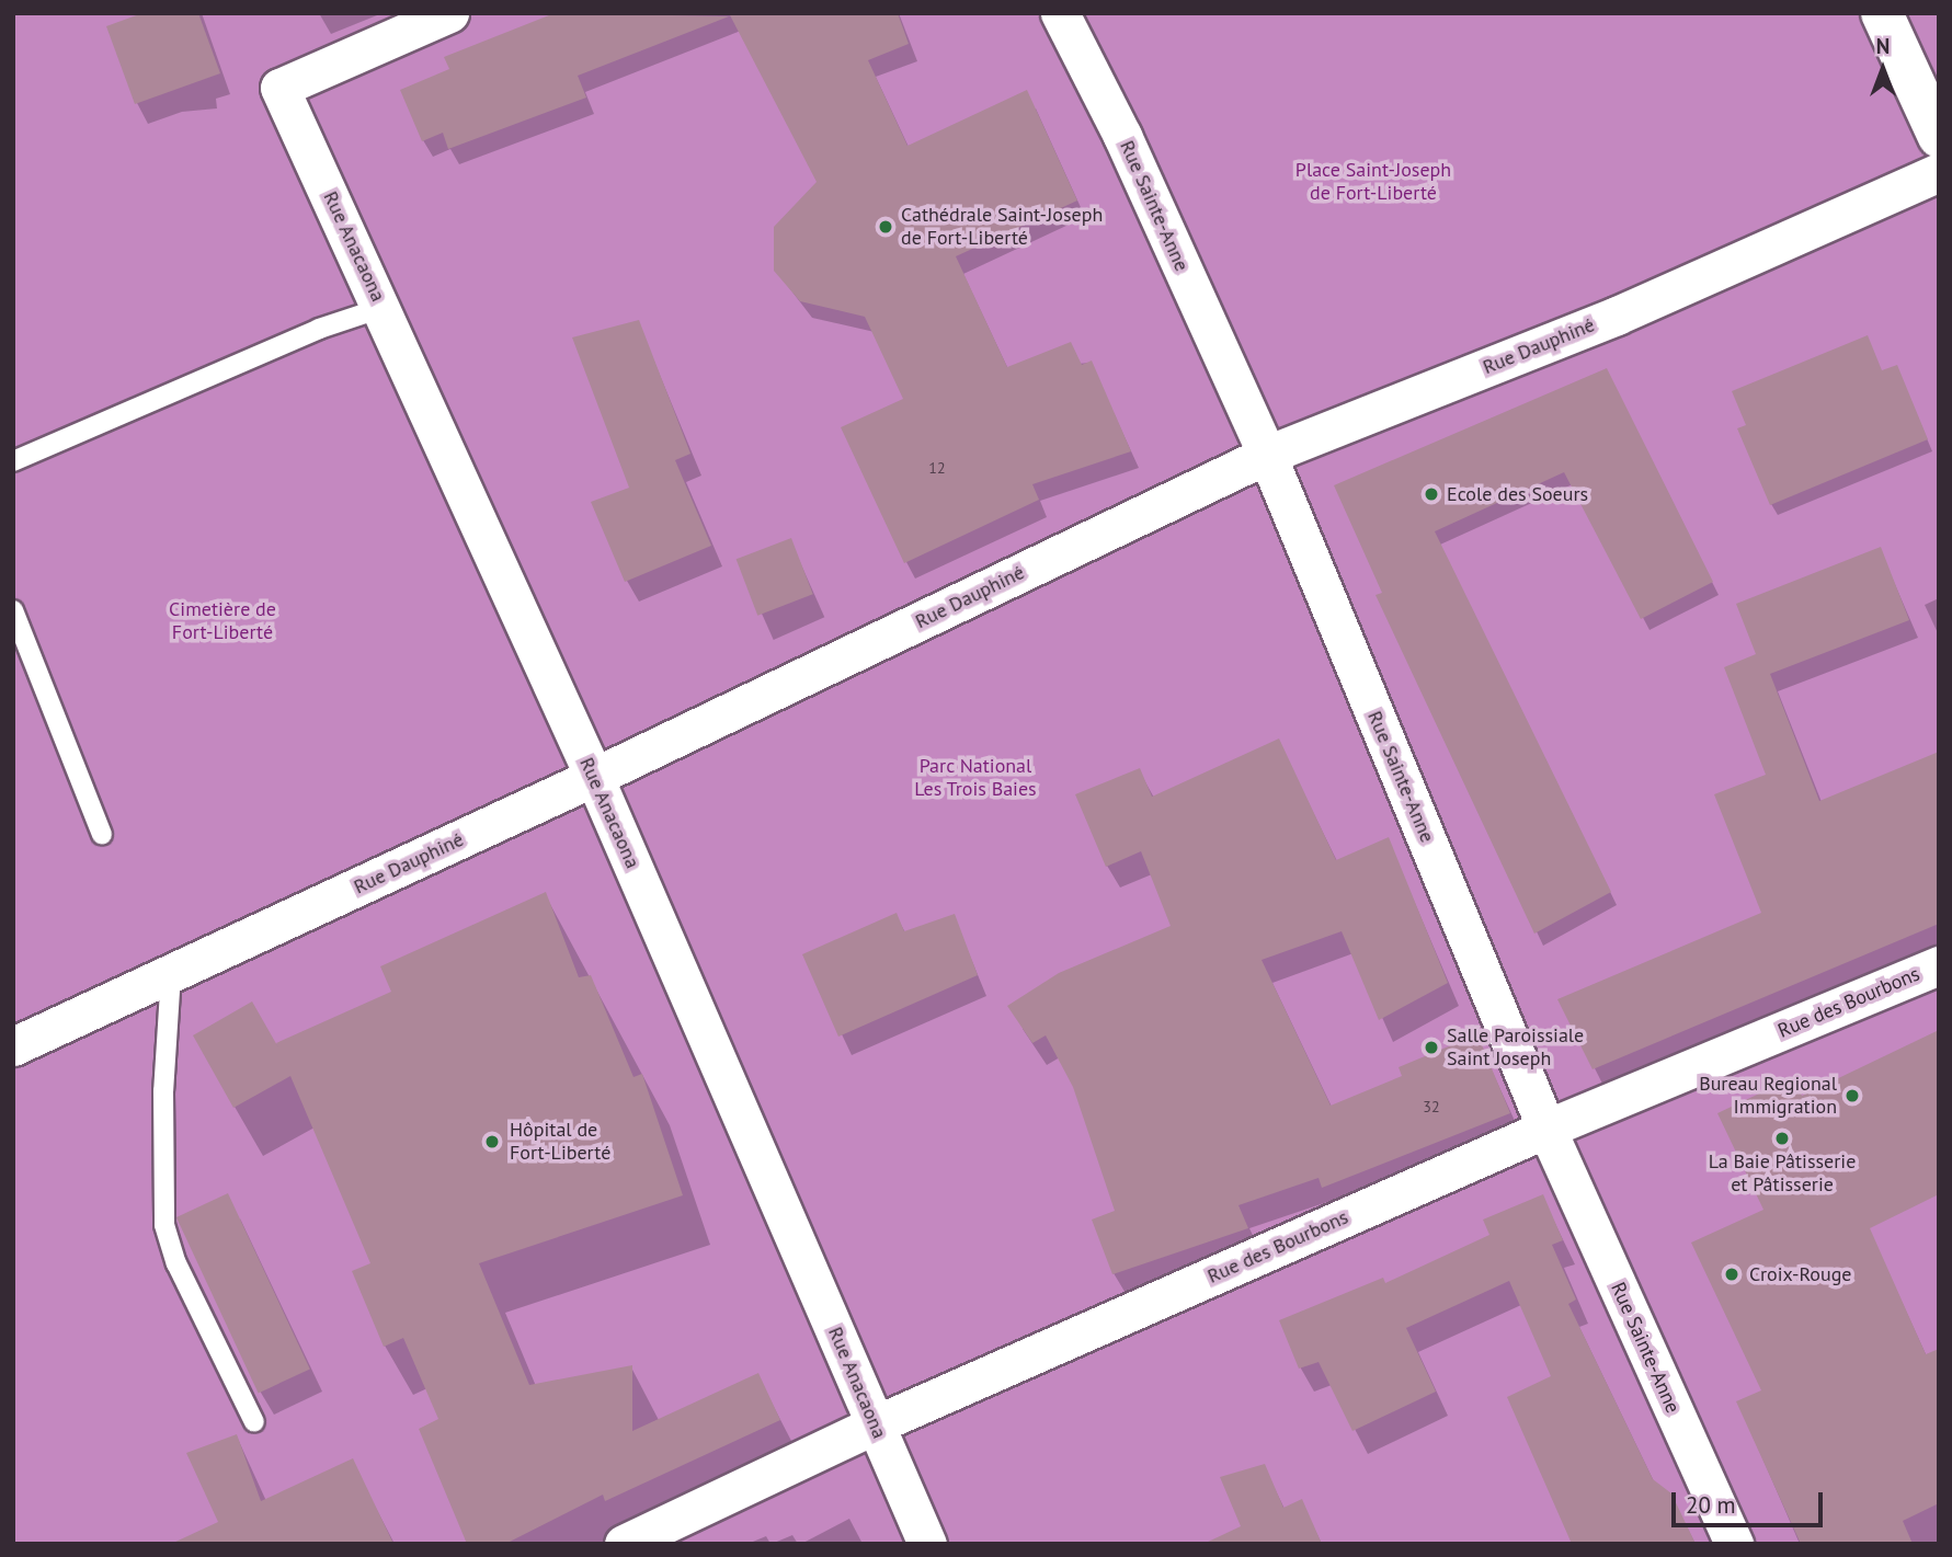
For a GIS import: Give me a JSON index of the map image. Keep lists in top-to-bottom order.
{
  "streets": {
    "street": [
      "Rue Sainte-Anne",
      "Rue Anacaona",
      "Rue Dauphiné",
      "Rue des Bourbons"
    ]
  },
  "crossings": [
    ["Rue Sainte-Anne", "Rue Dauphiné"],
    ["Rue Sainte-Anne", "Rue des Bourbons"],
    ["Rue Anacaona", "Rue Dauphiné"],
    ["Rue Anacaona", "Rue des Bourbons"]
  ],
  "parks": ["Place Saint-Joseph de Fort-Liberté", "Cimetière de Fort-Liberté", "Parc National Les Trois Baies"],
  "places": [
    "Cathédrale Saint-Joseph de Fort-Liberté",
    "Ecole des Soeurs",
    "Salle Paroissiale Saint Joseph",
    "Bureau Regional Immigration",
    "La Baie Pâtisserie et Pâtisserie",
    "Hôpital de Fort-Liberté",
    "Croix-Rouge"
  ],
  "house_numbers": ["12", "32"],
  "scale_bar": "20 m",
  "north": "top"
}
